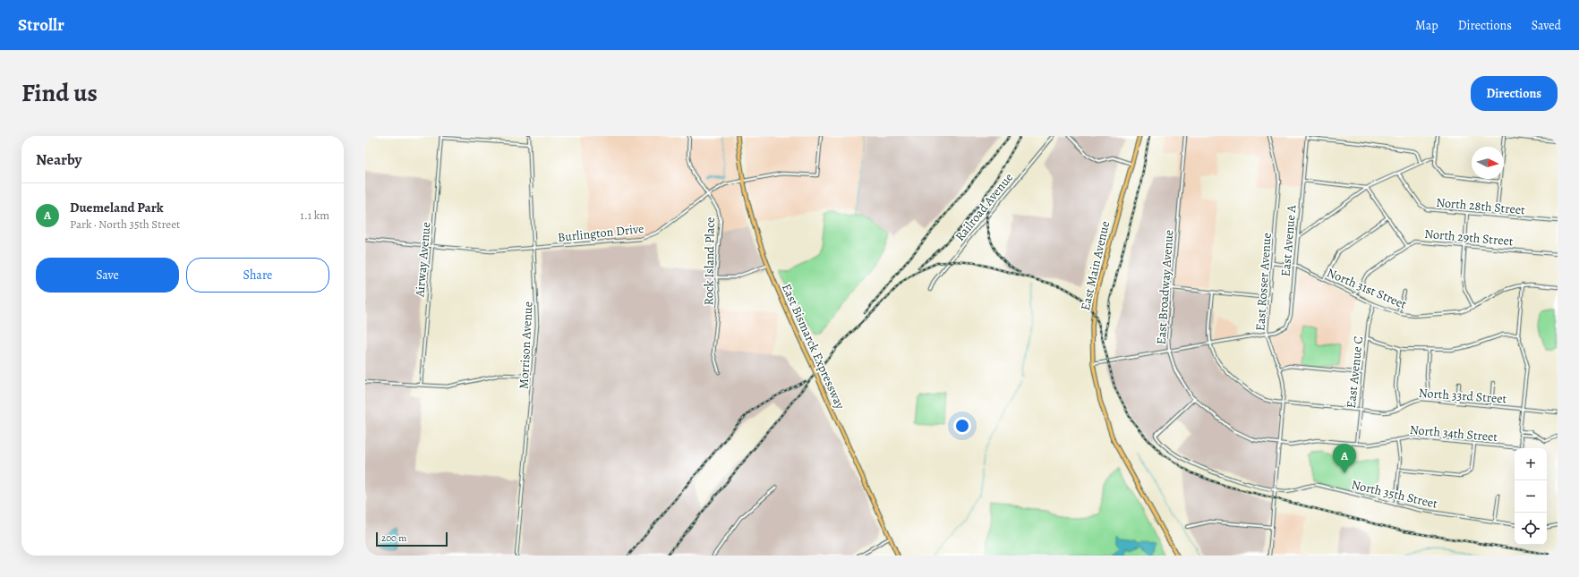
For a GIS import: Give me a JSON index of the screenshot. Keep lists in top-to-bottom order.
{
  "streets": {
    "main road": ["East Main Avenue", "East Bismarck Expressway"],
    "street": [
      "North 28th Street",
      "Railroad Avenue",
      "Burlington Drive",
      "North 29th Street",
      "East Avenue A",
      "Airway Avenue",
      "Rock Island Place",
      "East Rosser Avenue",
      "East Broadway Avenue",
      "North 31st Street",
      "Morrison Avenue",
      "East Avenue C",
      "North 33rd Street",
      "North 34th Street",
      "North 35th Street"
    ]
  },
  "crossings": [
    ["Burlington Drive", "Airway Avenue"],
    ["Burlington Drive", "Rock Island Place"],
    ["Burlington Drive", "Morrison Avenue"],
    ["Burlington Drive", "East Bismarck Expressway"],
    ["East Avenue A", "East Main Avenue"],
    ["East Avenue A", "East Rosser Avenue"],
    ["East Avenue A", "East Broadway Avenue"],
    ["East Avenue A", "North 31st Street"],
    ["East Avenue A", "North 33rd Street"],
    ["East Rosser Avenue", "East Broadway Avenue"],
    ["East Rosser Avenue", "North 31st Street"],
    ["East Rosser Avenue", "North 33rd Street"],
    ["East Rosser Avenue", "North 34th Street"],
    ["East Rosser Avenue", "North 35th Street"],
    ["East Broadway Avenue", "North 34th Street"],
    ["East Broadway Avenue", "North 35th Street"],
    ["North 31st Street", "East Avenue C"],
    ["East Avenue C", "North 33rd Street"],
    ["East Avenue C", "North 34th Street"]
  ],
  "scale_bar": "200 m",
  "north": "right",
  "page": {
    "header": "Strollr",
    "nav": ["Map", "Directions", "Saved"],
    "title": "Find us",
    "buttons": [
      "Directions",
      ["Save", "Share"]
    ],
    "heading": "Nearby",
    "list": [
      {
        "mark": "A",
        "name": "Duemeland Park",
        "note": "Park · North 35th Street",
        "value": "1.1 km"
      }
    ],
    "pins": "A",
    "map_buttons": ["+", "−"],
    "scale": "200 m"
  }
}
